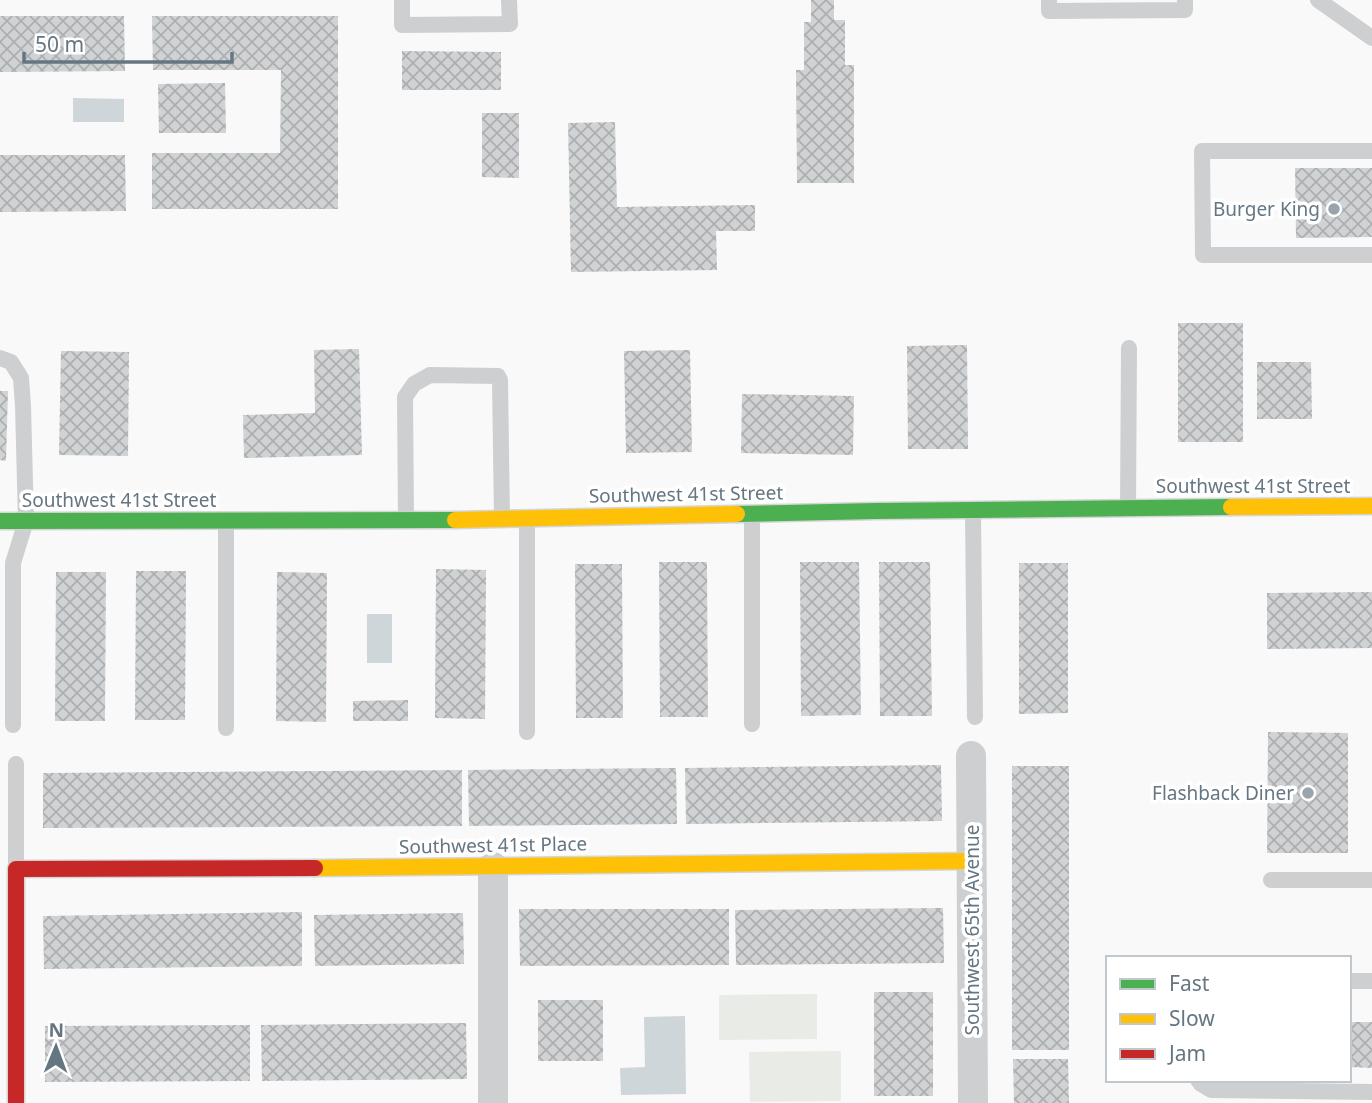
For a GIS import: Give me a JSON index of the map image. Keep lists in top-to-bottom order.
{
  "streets": {
    "street": ["Southwest 41st Street", "Southwest 41st Place", "Southwest 65th Avenue"]
  },
  "crossings": [
    ["Southwest 41st Place", "Southwest 65th Avenue"]
  ],
  "places": ["Burger King", "Flashback Diner"],
  "legend": ["Fast", "Slow", "Jam"],
  "scale_bar": "50 m",
  "north": "top"
}
